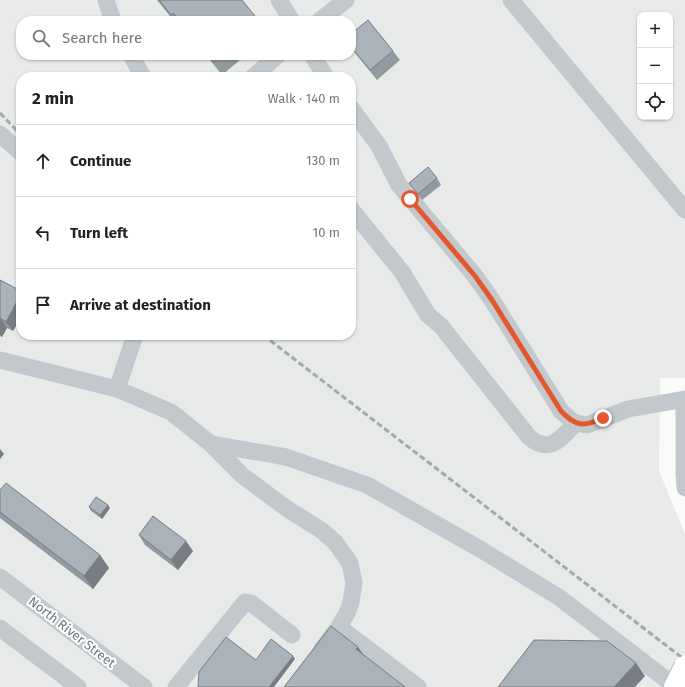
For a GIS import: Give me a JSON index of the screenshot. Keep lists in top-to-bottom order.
{
  "streets": {
    "street": ["North River Street"]
  },
  "page": {
    "map_buttons": ["+", "−"],
    "search": "Search here",
    "heading": ["2 min", "Walk · 140 m"],
    "list": [
      ["Continue", "130 m"],
      ["Turn left", "10 m"],
      "Arrive at destination"
    ]
  }
}
